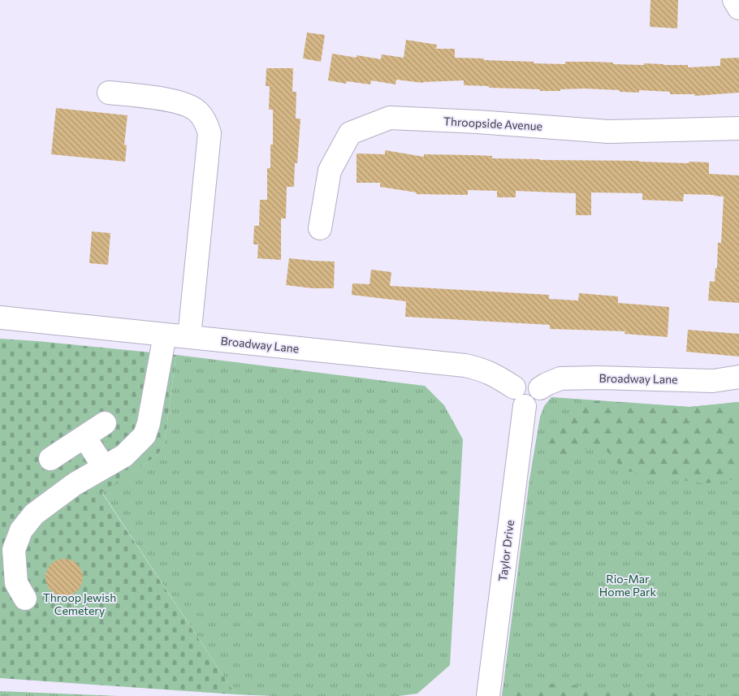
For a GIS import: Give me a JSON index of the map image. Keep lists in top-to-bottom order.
{
  "streets": {
    "street": ["Throopside Avenue", "Broadway Lane", "Taylor Drive"]
  },
  "crossings": [
    ["Broadway Lane", "Taylor Drive"]
  ],
  "parks": ["Rio-Mar Home Park", "Throop Jewish Cemetery"]
}
